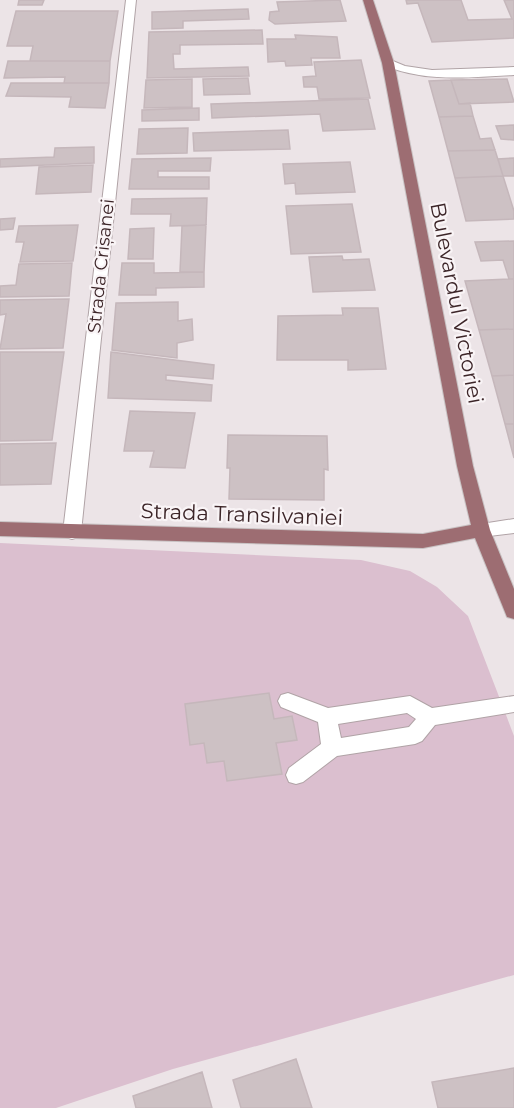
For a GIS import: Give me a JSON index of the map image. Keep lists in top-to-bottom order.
{
  "streets": {
    "main road": ["Bulevardul Victoriei", "Strada Transilvaniei"],
    "street": ["Strada Crișanei"]
  },
  "crossings": [
    ["Strada Crișanei", "Strada Transilvaniei"],
    ["Bulevardul Victoriei", "Strada Transilvaniei"]
  ]
}
